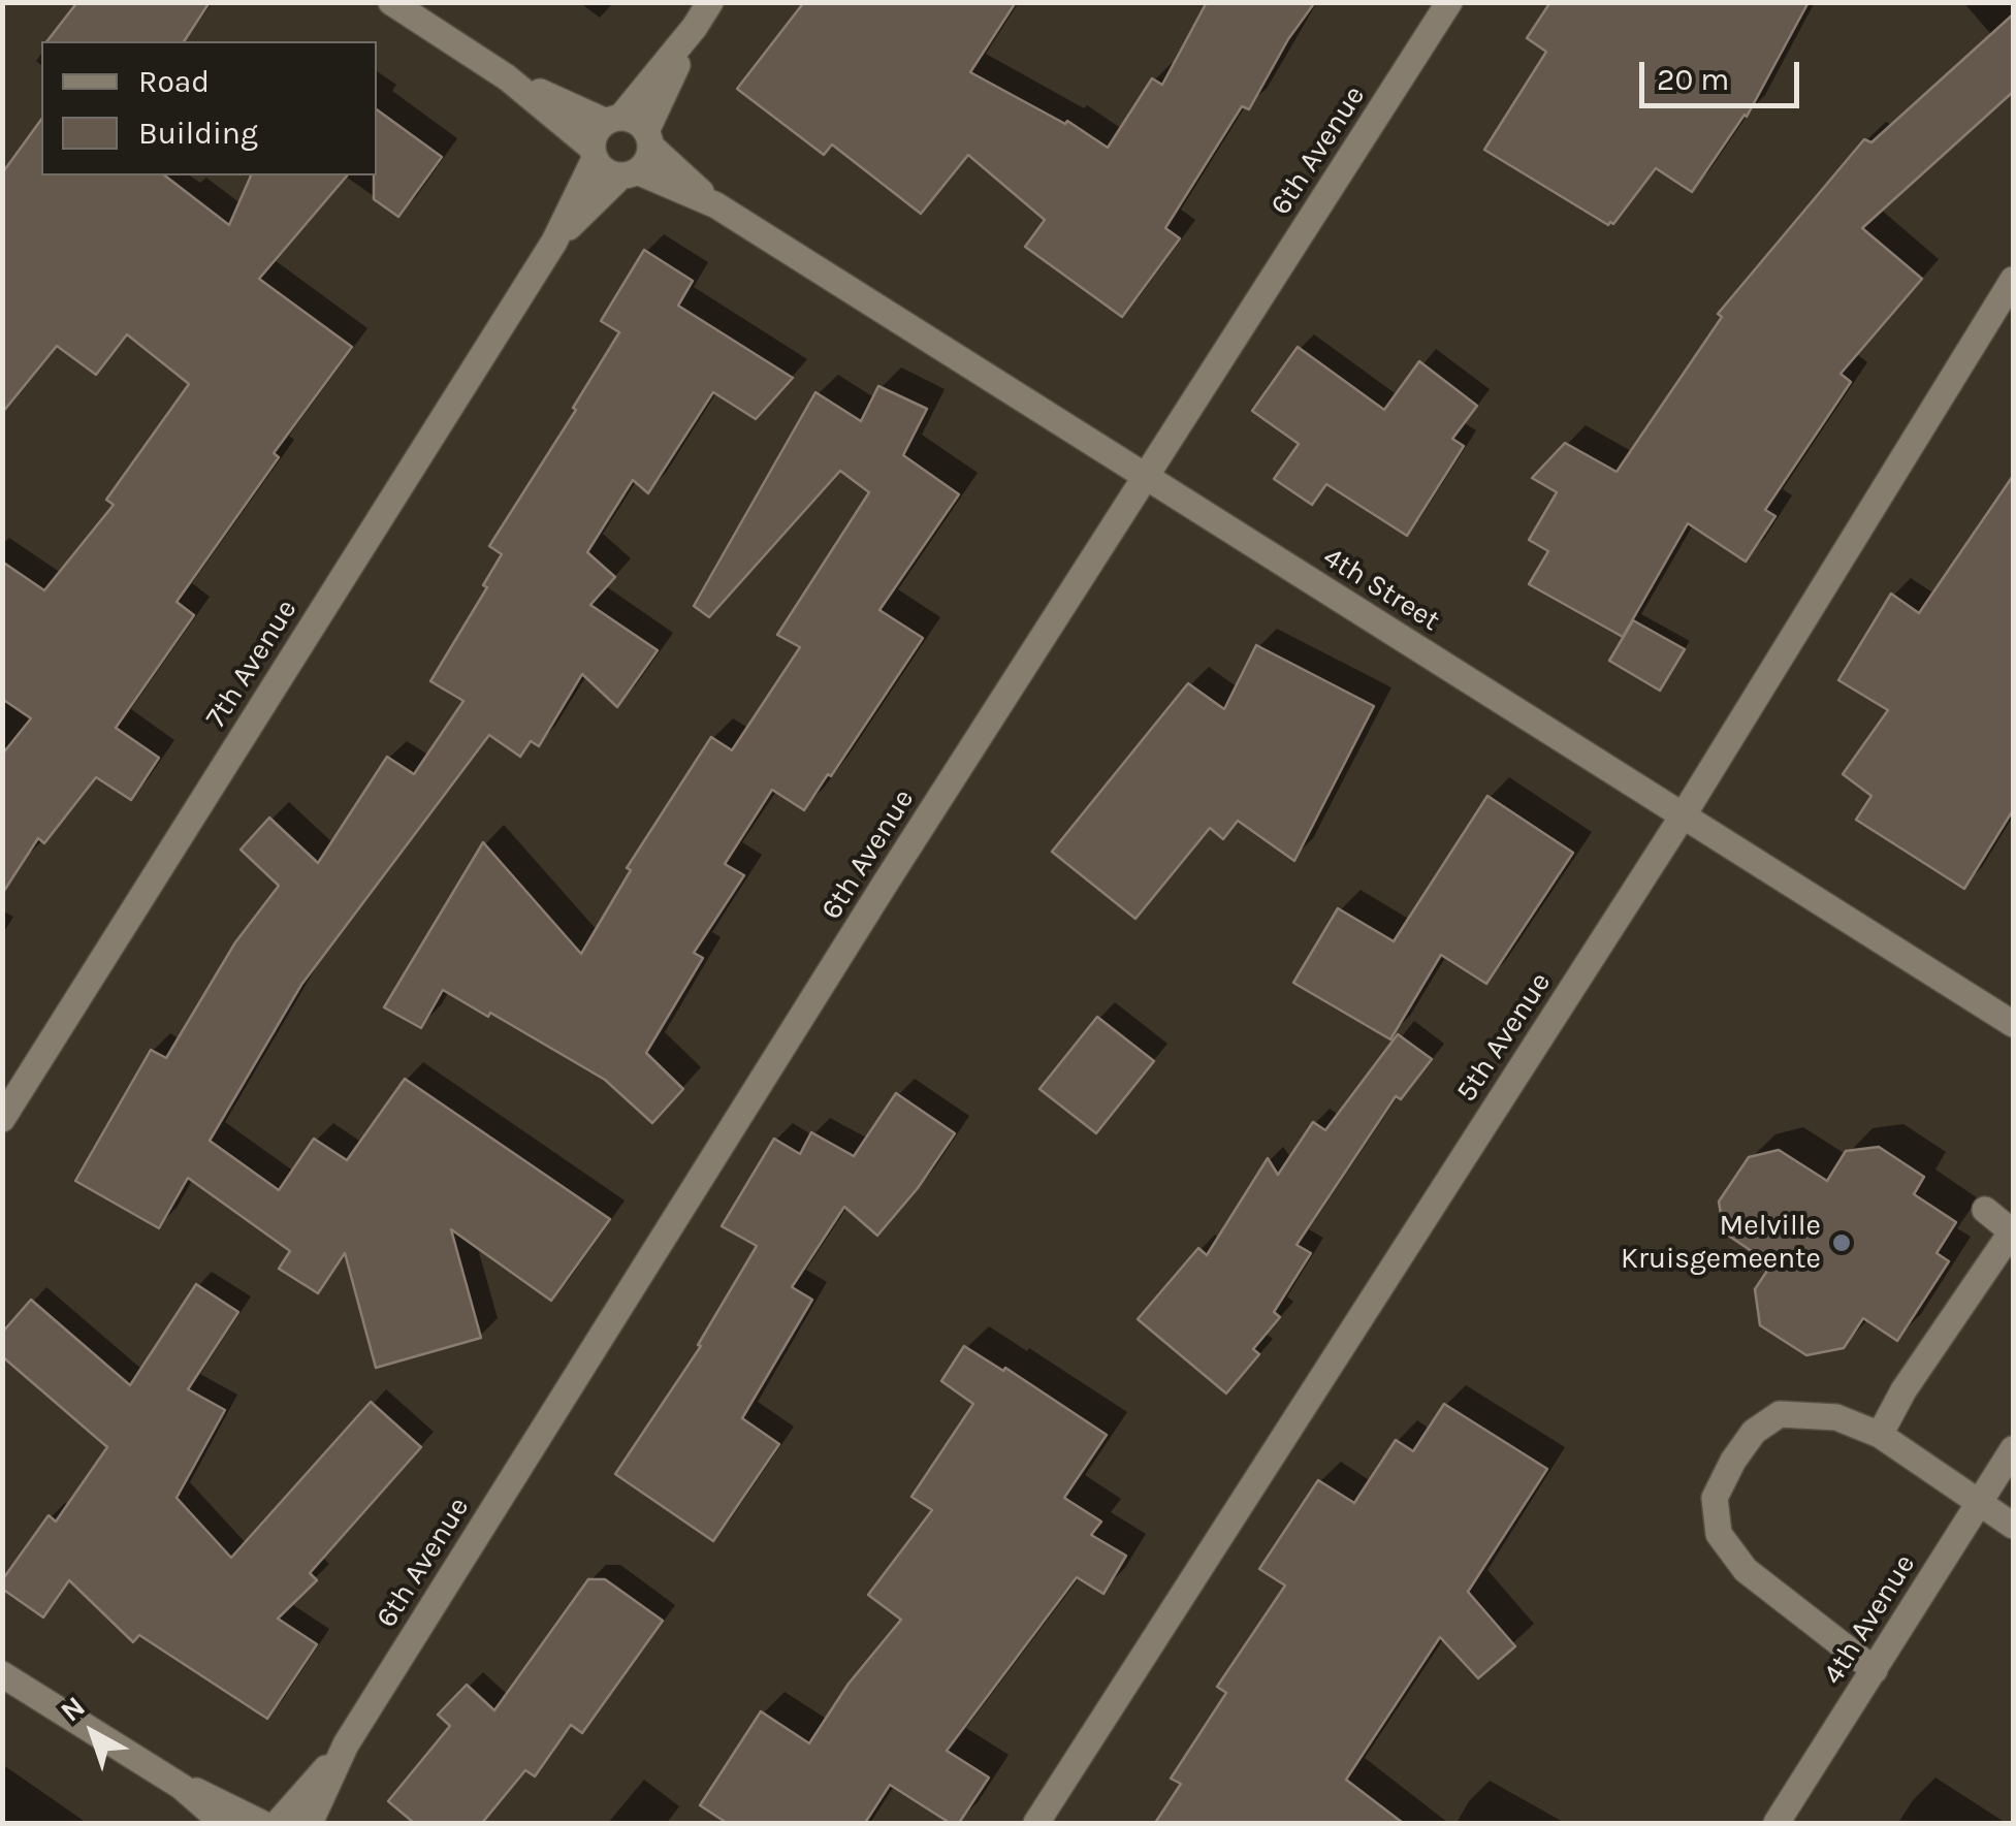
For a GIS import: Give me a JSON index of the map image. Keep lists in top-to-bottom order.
{
  "streets": {
    "street": [
      "6th Avenue",
      "4th Street",
      "7th Avenue",
      "5th Avenue",
      "4th Avenue"
    ]
  },
  "crossings": [
    ["6th Avenue", "4th Street"],
    ["4th Street", "7th Avenue"],
    ["4th Street", "5th Avenue"]
  ],
  "places": ["Melville Kruisgemeente"],
  "legend": ["Road", "Building"],
  "scale_bar": "20 m",
  "north": "top left"
}
